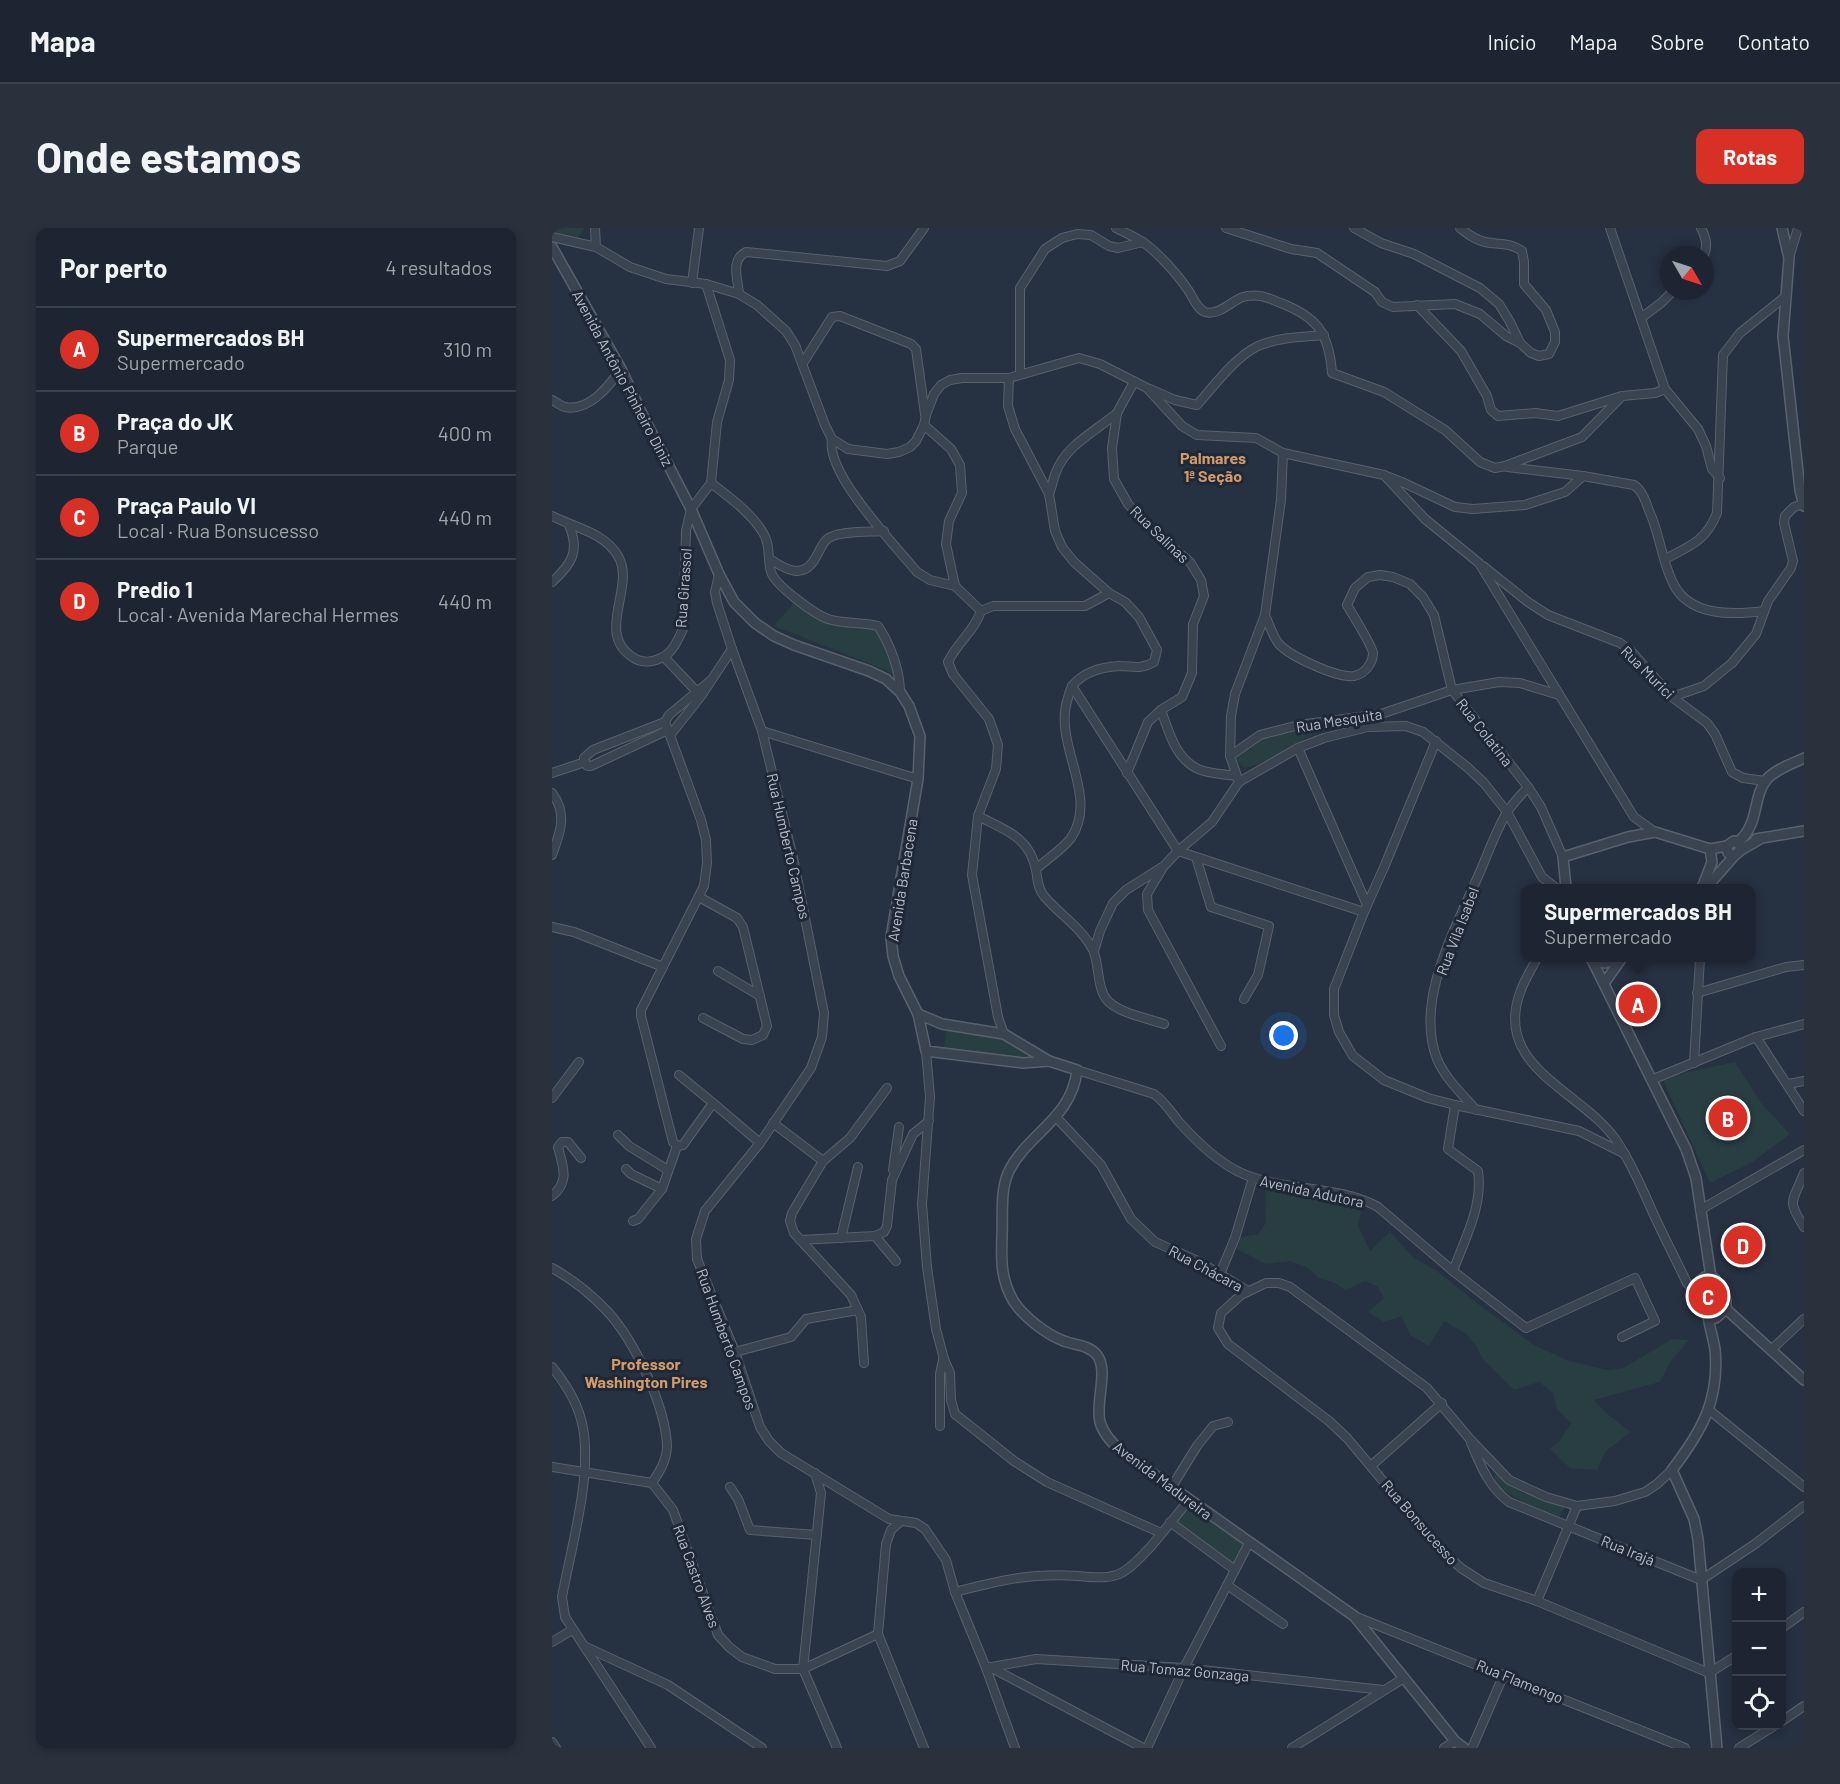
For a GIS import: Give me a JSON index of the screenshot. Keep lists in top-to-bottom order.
{
  "streets": {
    "street": [
      "Avenida Antônio Pinheiro Diniz",
      "Rua Salinas",
      "Rua Girassol",
      "Rua Murici",
      "Rua Mesquita",
      "Rua Colatina",
      "Rua Humberto Campos",
      "Avenida Barbacena",
      "Rua Vila Isabel",
      "Avenida Adutora",
      "Rua Chácara",
      "Avenida Madureira",
      "Rua Bonsucesso",
      "Rua Irajá",
      "Rua Castro Alves",
      "Rua Tomaz Gonzaga",
      "Rua Flamengo"
    ]
  },
  "crossings": [
    ["Avenida Antônio Pinheiro Diniz", "Rua Girassol"],
    ["Avenida Antônio Pinheiro Diniz", "Avenida Barbacena"],
    ["Rua Girassol", "Avenida Barbacena"],
    ["Rua Mesquita", "Rua Colatina"],
    ["Rua Colatina", "Rua Vila Isabel"],
    ["Rua Humberto Campos", "Avenida Barbacena"],
    ["Rua Humberto Campos", "Rua Tomaz Gonzaga"],
    ["Avenida Adutora", "Avenida Madureira"],
    ["Rua Chácara", "Avenida Madureira"],
    ["Rua Chácara", "Rua Bonsucesso"],
    ["Rua Chácara", "Rua Irajá"],
    ["Avenida Madureira", "Rua Flamengo"]
  ],
  "districts": ["Palmares 1ª Seção", "Professor Washington Pires"],
  "north": "bottom right",
  "page": {
    "header": "Mapa",
    "nav": [
      "Início",
      "Mapa",
      "Sobre",
      "Contato"
    ],
    "buttons": "Rotas",
    "title": "Onde estamos",
    "heading": ["Por perto", "4 resultados"],
    "list": [
      {
        "mark": "A",
        "name": "Supermercados BH",
        "note": "Supermercado",
        "value": "310 m"
      },
      {
        "mark": "B",
        "name": "Praça do JK",
        "note": "Parque",
        "value": "400 m"
      },
      {
        "mark": "C",
        "name": "Praça Paulo VI",
        "note": "Local · Rua Bonsucesso",
        "value": "440 m"
      },
      {
        "mark": "D",
        "name": "Predio 1",
        "note": "Local · Avenida Marechal Hermes",
        "value": "440 m"
      }
    ],
    "popup": ["Supermercados BH", "Supermercado"],
    "pins": [
      "A",
      "B",
      "D",
      "C"
    ],
    "map_buttons": ["+", "−"]
  }
}
